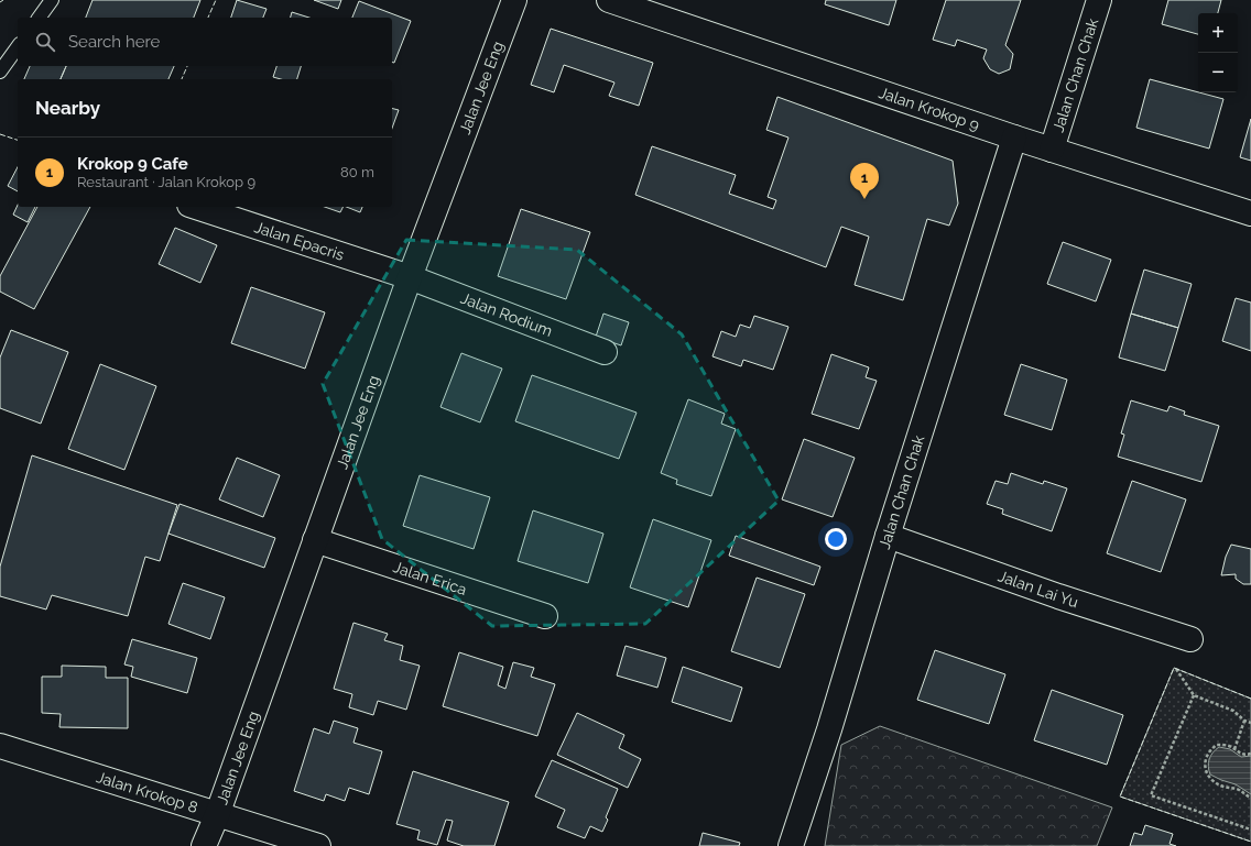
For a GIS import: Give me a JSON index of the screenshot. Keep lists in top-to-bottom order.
{
  "streets": {
    "street": [
      "Jalan Chan Chak",
      "Jalan Jee Eng",
      "Jalan Krokop 9",
      "Jalan Epacris",
      "Jalan Rodium",
      "Jalan Erica",
      "Jalan Lai Yu",
      "Jalan Krokop 8"
    ]
  },
  "crossings": [
    ["Jalan Chan Chak", "Jalan Krokop 9"],
    ["Jalan Chan Chak", "Jalan Lai Yu"],
    ["Jalan Jee Eng", "Jalan Epacris"],
    ["Jalan Jee Eng", "Jalan Rodium"],
    ["Jalan Jee Eng", "Jalan Erica"],
    ["Jalan Jee Eng", "Jalan Krokop 8"],
    ["Jalan Epacris", "Jalan Rodium"]
  ],
  "page": {
    "map_buttons": ["+", "−"],
    "search": "Search here",
    "heading": "Nearby",
    "list": [
      {
        "mark": "1",
        "name": "Krokop 9 Cafe",
        "note": "Restaurant · Jalan Krokop 9",
        "value": "80 m"
      }
    ],
    "pins": "1"
  }
}
